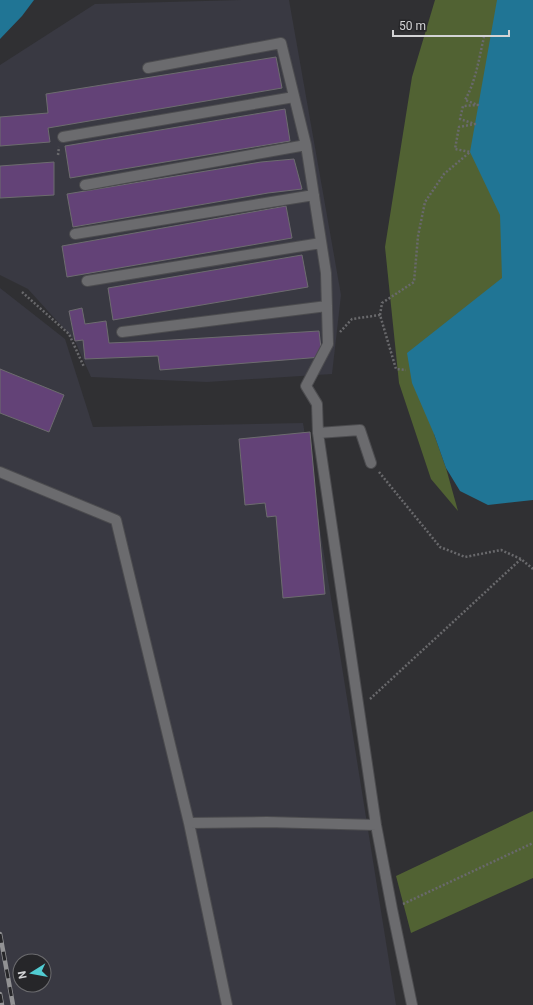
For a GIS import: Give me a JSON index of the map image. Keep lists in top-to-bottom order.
{
  "scale_bar": "50 m",
  "north": "left"
}
